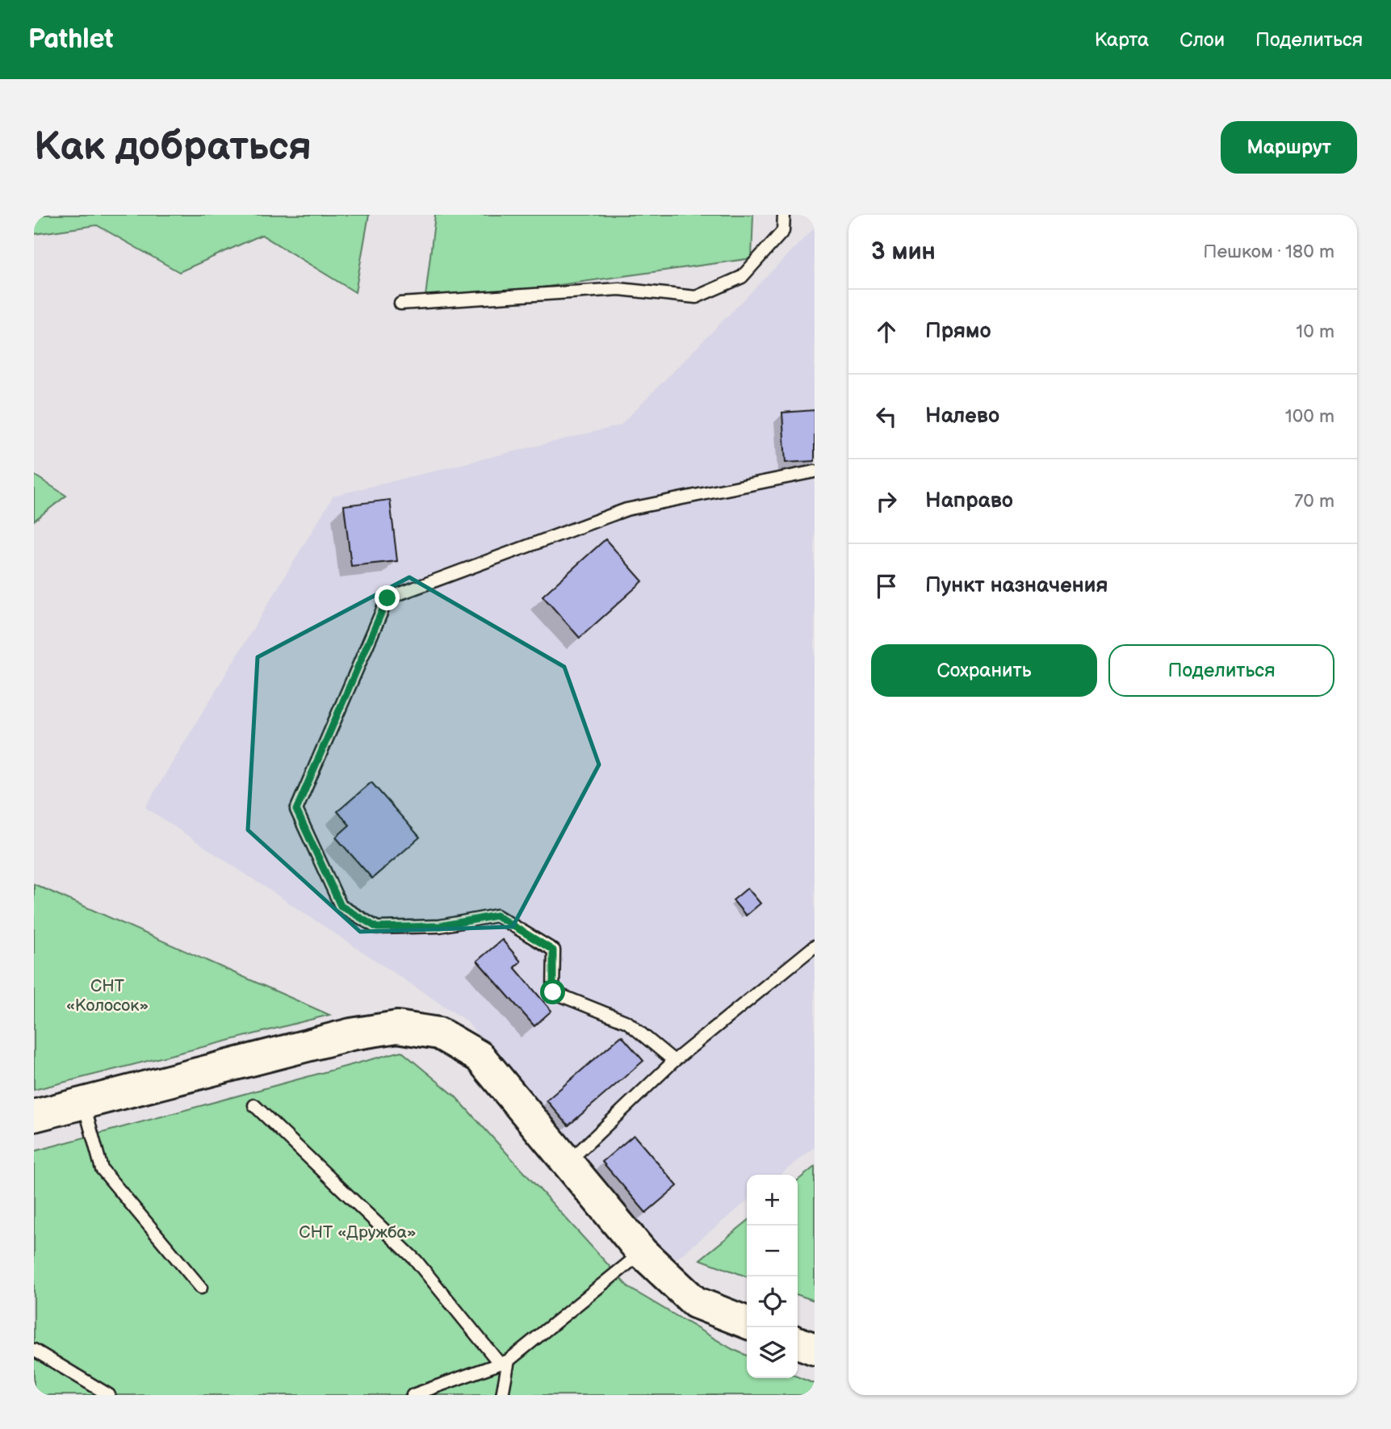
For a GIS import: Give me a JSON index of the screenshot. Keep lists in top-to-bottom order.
{
  "parks": ["СНТ «Колосок»", "СНТ «Дружба»"],
  "page": {
    "header": "Pathlet",
    "nav": ["Карта", "Слои", "Поделиться"],
    "buttons": [
      "Маршрут",
      ["Сохранить", "Поделиться"]
    ],
    "title": "Как добраться",
    "heading": ["3 мин", "Пешком · 180 m"],
    "list": [
      ["Прямо", "10 m"],
      ["Налево", "100 m"],
      ["Направо", "70 m"],
      "Пункт назначения"
    ],
    "map_buttons": ["+", "−"]
  }
}
